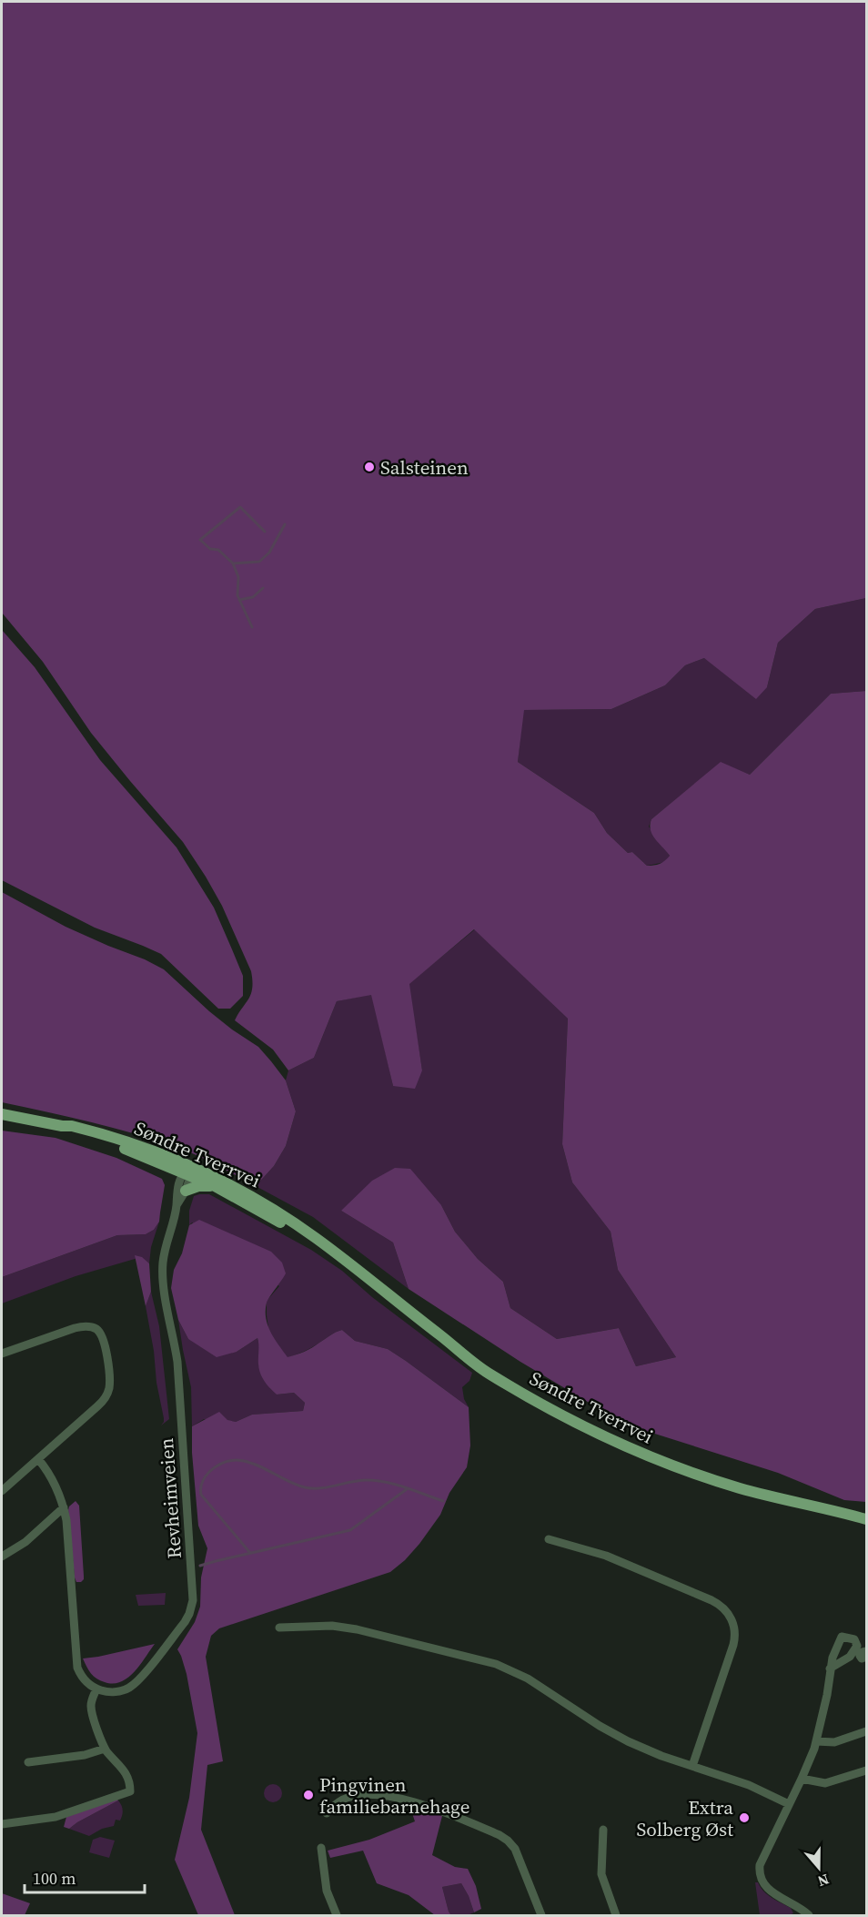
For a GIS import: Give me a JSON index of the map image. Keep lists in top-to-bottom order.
{
  "streets": {
    "main road": ["Søndre Tverrvei"],
    "street": ["Revheimveien"]
  },
  "crossings": [
    ["Søndre Tverrvei", "Revheimveien"]
  ],
  "places": ["Salsteinen", "Pingvinen familiebarnehage", "Extra Solberg Øst"],
  "scale_bar": "100 m",
  "north": "bottom"
}
